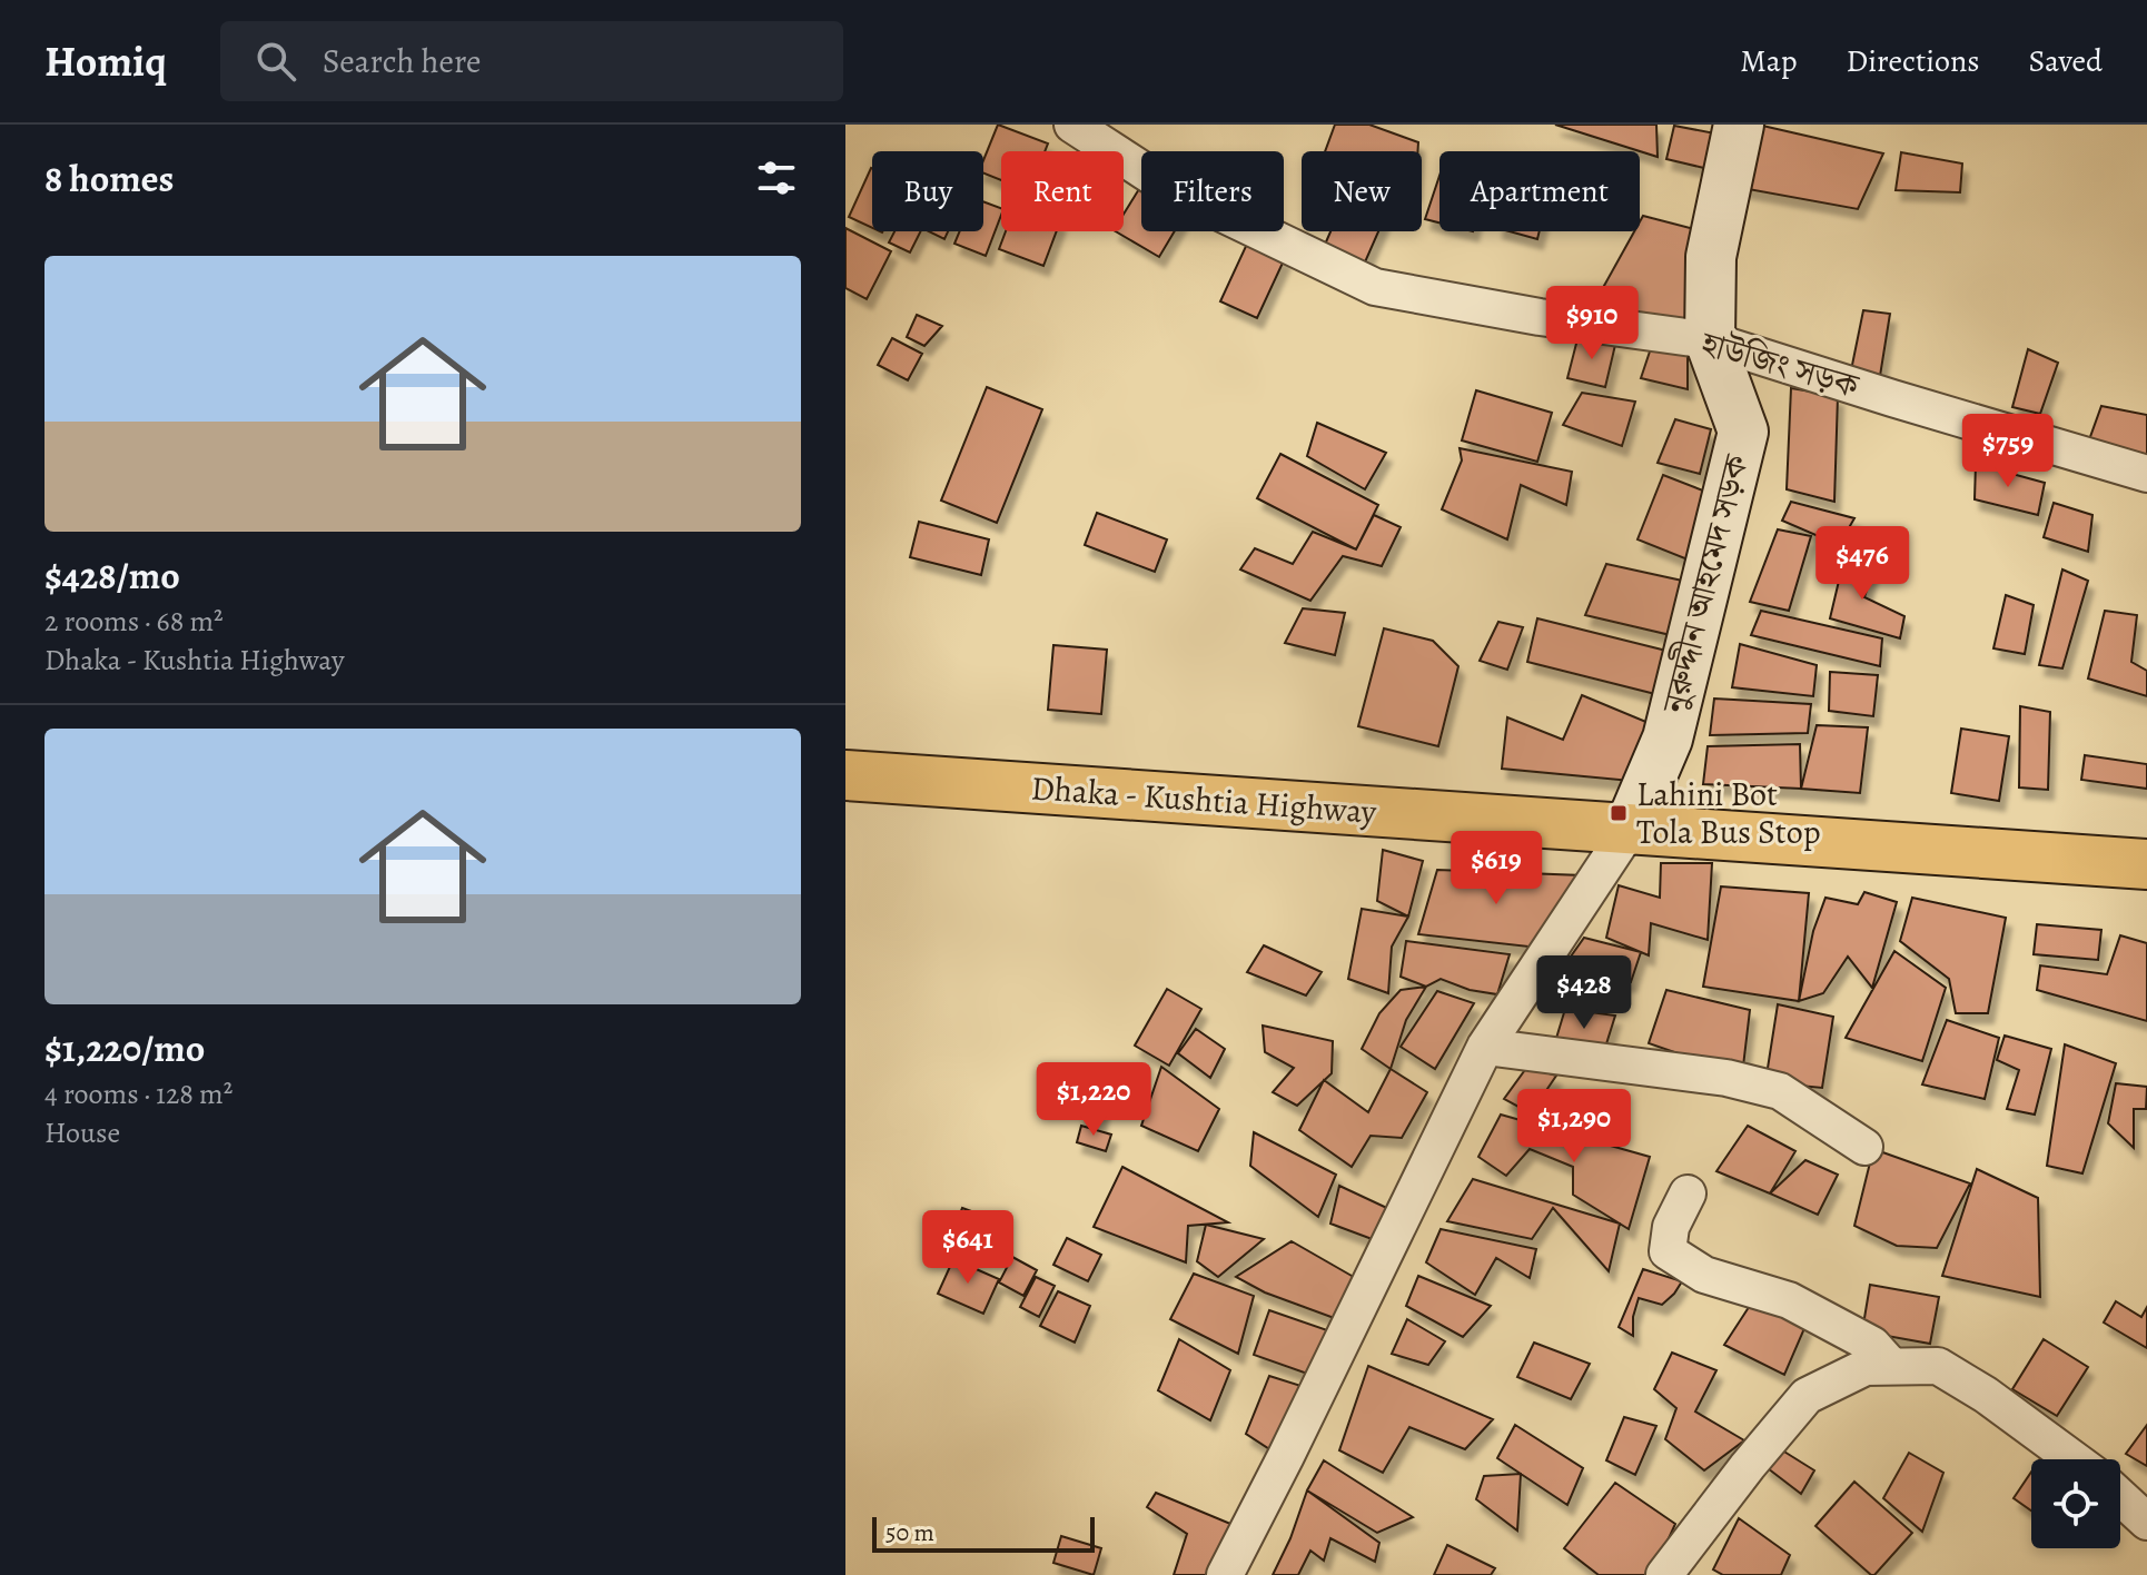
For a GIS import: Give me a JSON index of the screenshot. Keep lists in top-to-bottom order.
{
  "streets": {
    "main road": ["নুরুদ্দীন আহমেদ সড়ক", "Dhaka - Kushtia Highway"],
    "street": ["হাউজিং সড়ক"]
  },
  "crossings": [
    ["হাউজিং সড়ক", "নুরুদ্দীন আহমেদ সড়ক"],
    ["নুরুদ্দীন আহমেদ সড়ক", "Dhaka - Kushtia Highway"]
  ],
  "places": {
    "transit": ["Lahini Bot Tola Bus Stop"]
  },
  "scale_bar": "50 m",
  "page": {
    "header": "Homiq",
    "search": "Search here",
    "nav": ["Map", "Directions", "Saved"],
    "heading": "8 homes",
    "chip": [
      "Buy",
      "Rent",
      "Filters",
      "New",
      "Apartment"
    ],
    "list": [
      {
        "name": "$428/mo",
        "note": "2 rooms · 68 m² · Dhaka - Kushtia Highway"
      },
      {
        "name": "$1,220/mo",
        "note": "4 rooms · 128 m² · House"
      }
    ],
    "price": [
      "$910",
      "$759",
      "$476",
      "$619",
      "$428",
      "$1,220",
      "$1,290",
      "$641"
    ],
    "scale": "50 m"
  }
}
